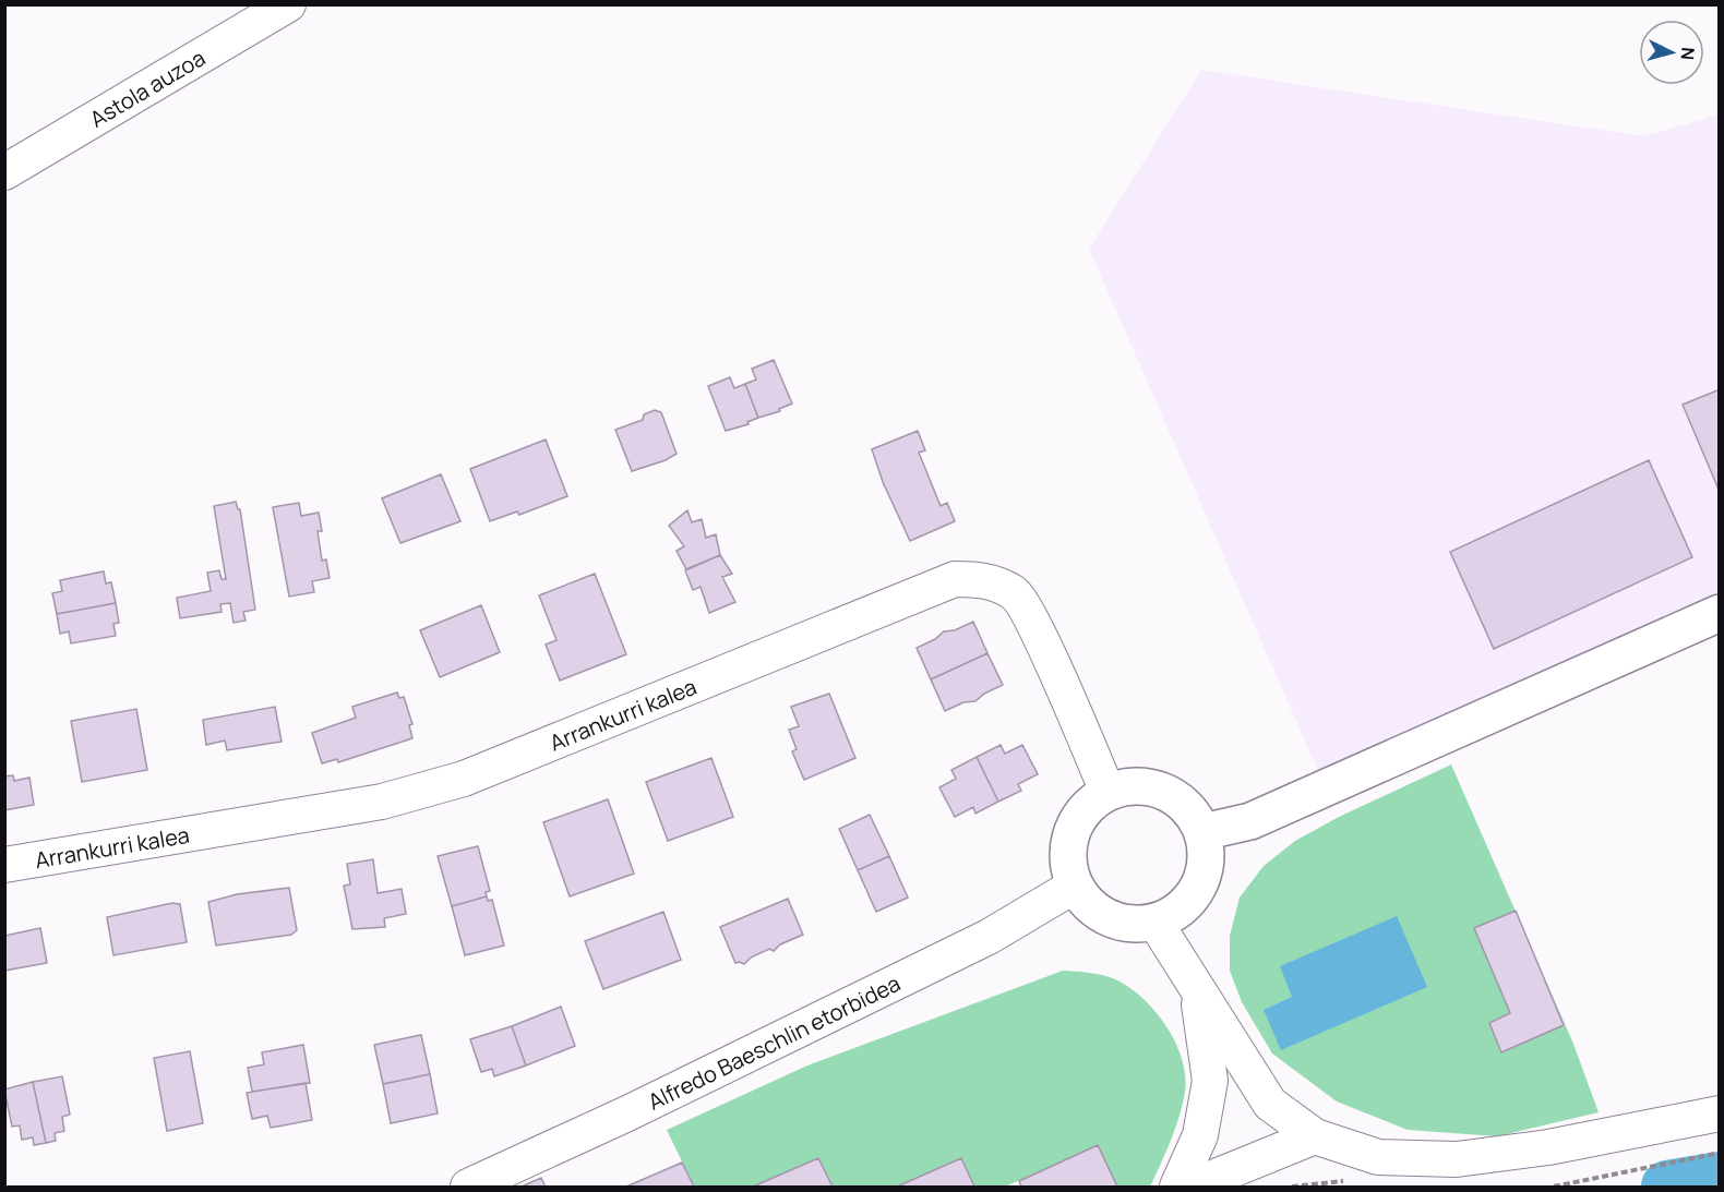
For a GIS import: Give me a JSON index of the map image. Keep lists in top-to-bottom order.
{
  "streets": {
    "street": ["Astola auzoa", "Arrankurri kalea", "Alfredo Baeschlin etorbidea"]
  },
  "crossings": [
    ["Arrankurri kalea", "Alfredo Baeschlin etorbidea"]
  ],
  "north": "right"
}
